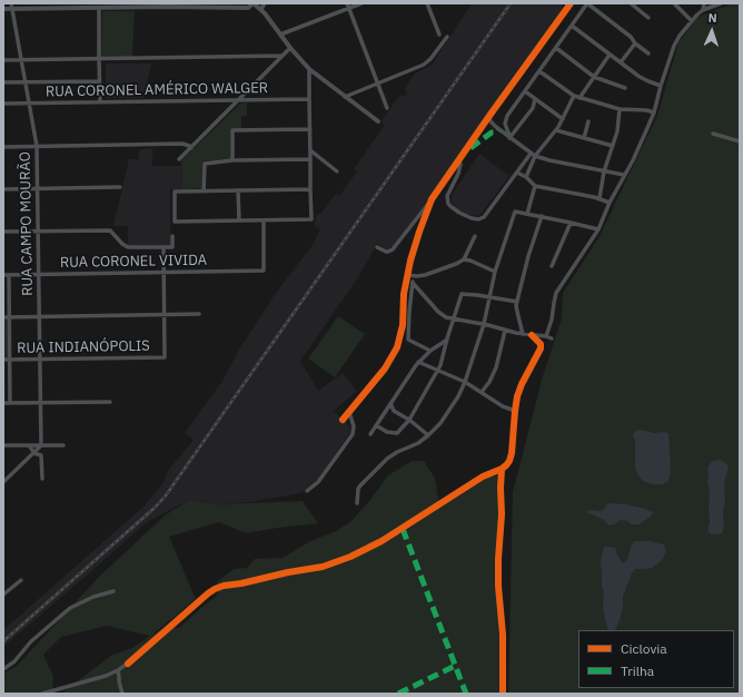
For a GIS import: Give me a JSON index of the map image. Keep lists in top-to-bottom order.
{
  "streets": {
    "street": [
      "RUA CORONEL AMÉRICO WALGER",
      "RUA CAMPO MOURÃO",
      "RUA CORONEL VIVIDA",
      "RUA INDIANÓPOLIS"
    ]
  },
  "crossings": [
    ["RUA CORONEL AMÉRICO WALGER", "RUA CAMPO MOURÃO"],
    ["RUA CAMPO MOURÃO", "RUA CORONEL VIVIDA"],
    ["RUA CAMPO MOURÃO", "RUA INDIANÓPOLIS"]
  ],
  "legend": ["Ciclovia", "Trilha"],
  "north": "top"
}
